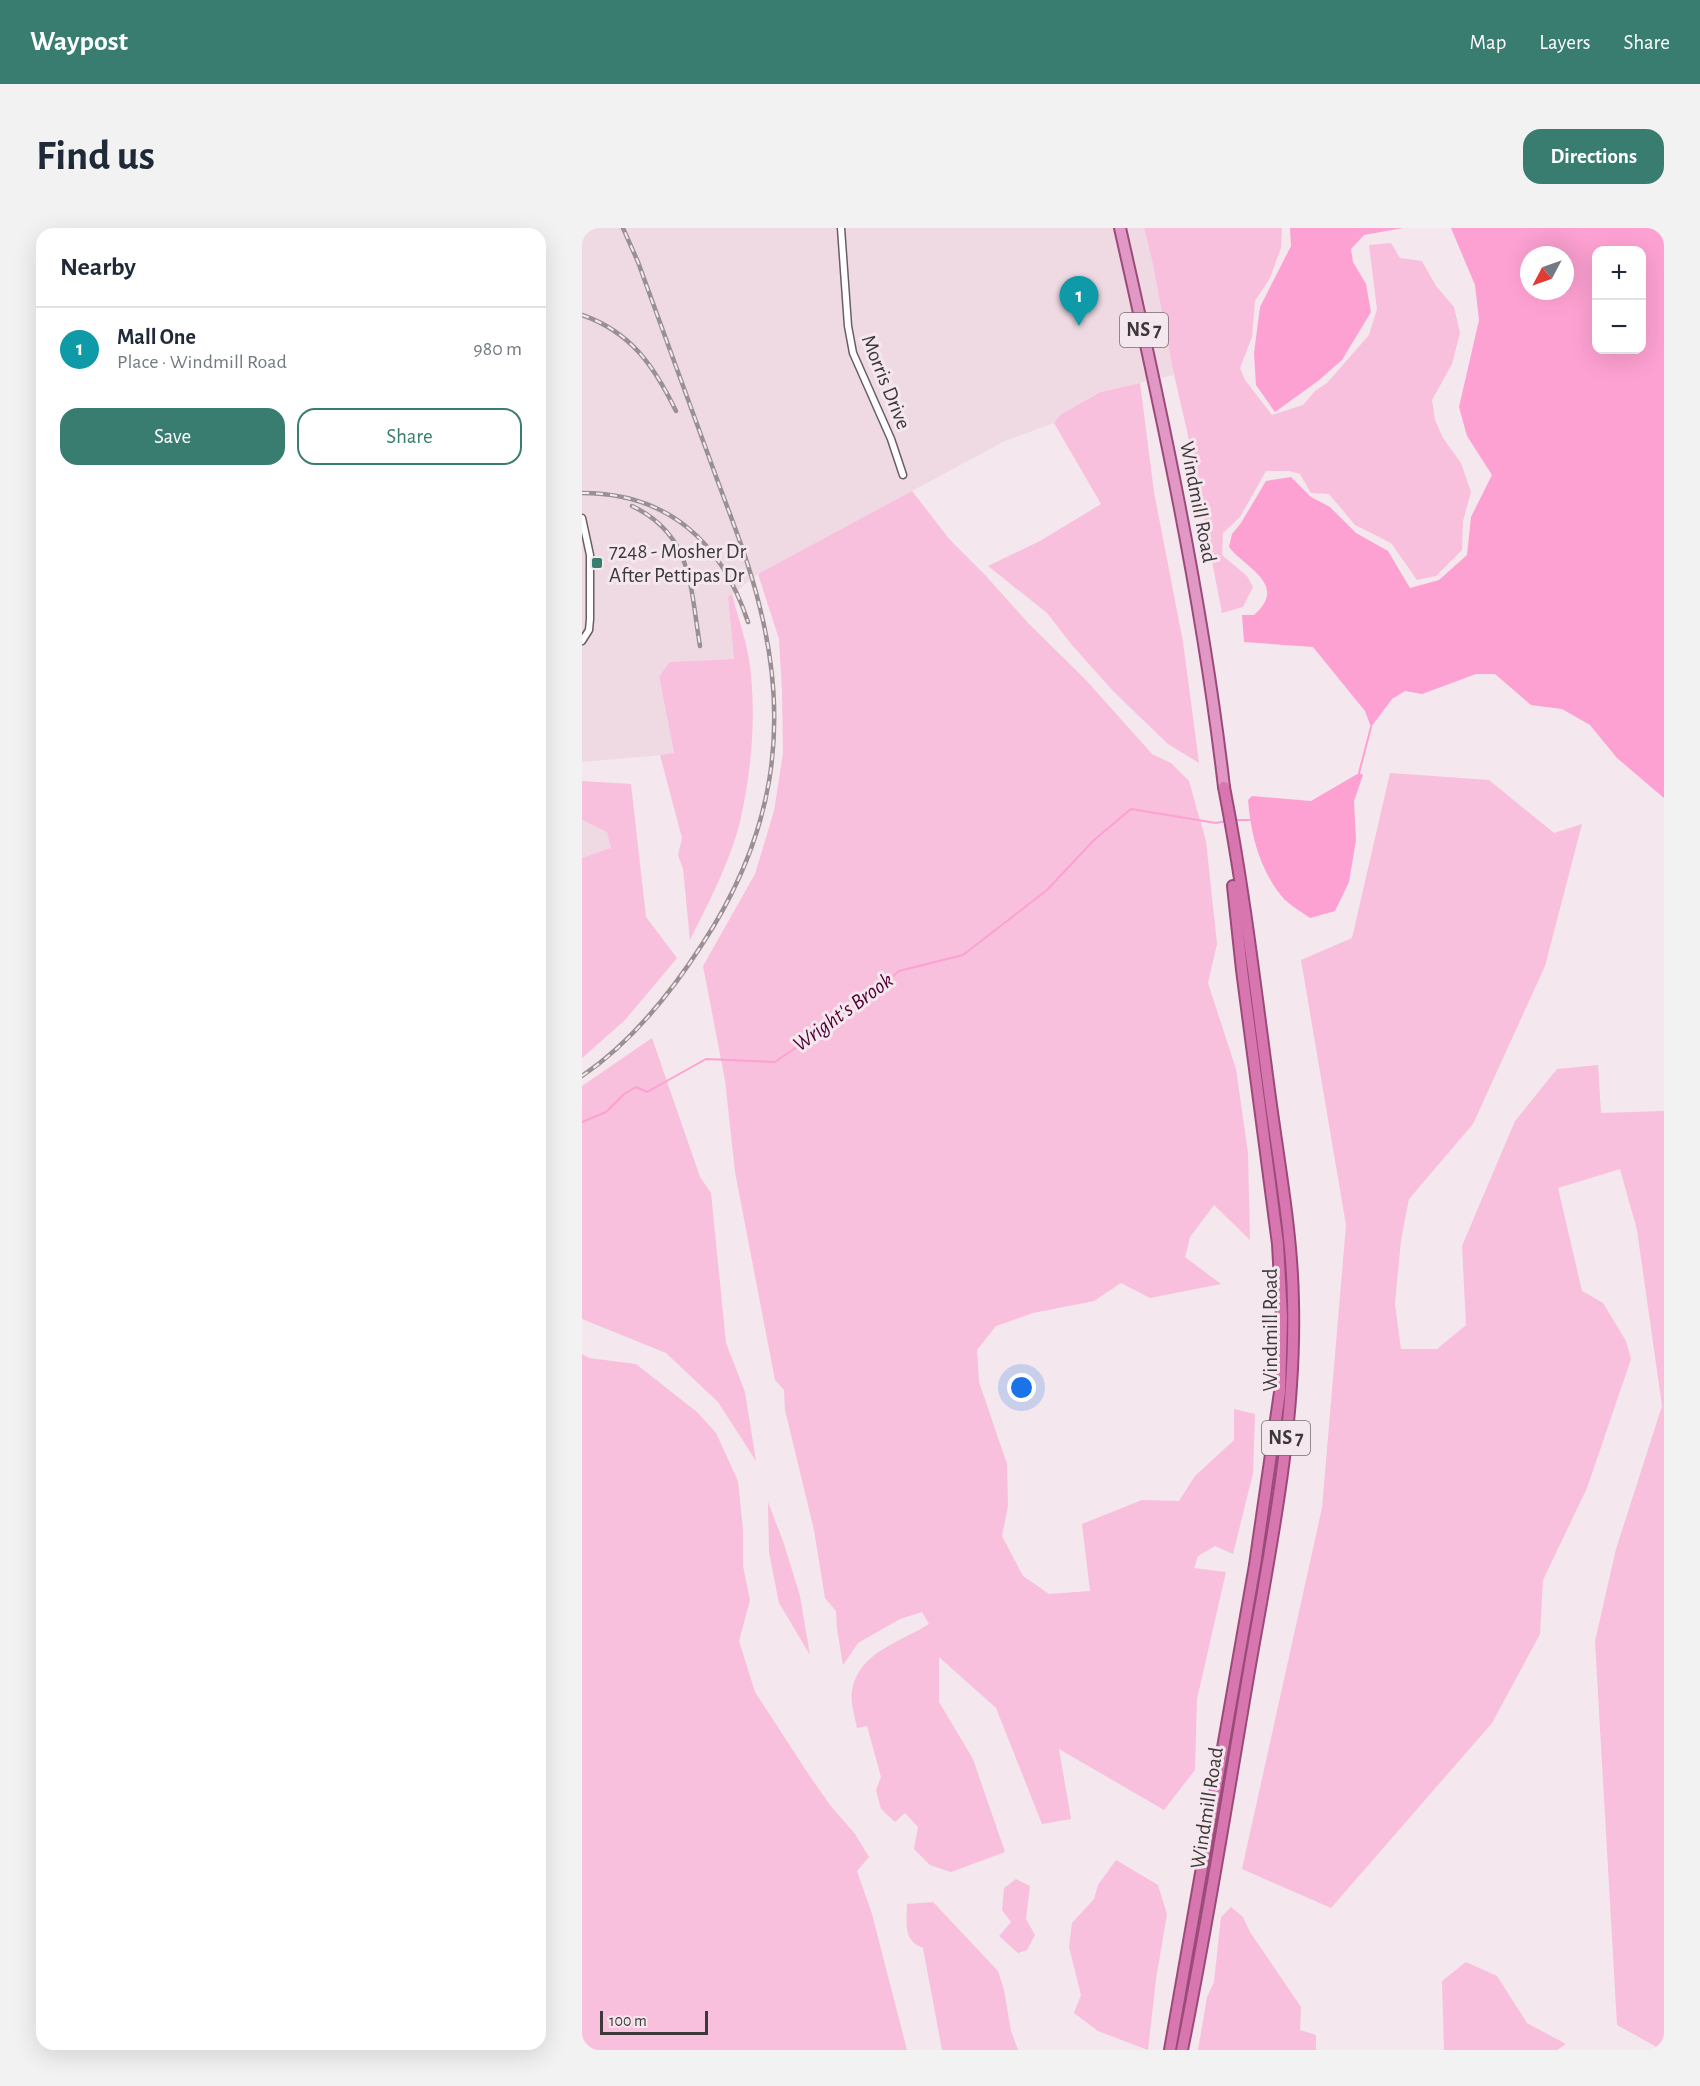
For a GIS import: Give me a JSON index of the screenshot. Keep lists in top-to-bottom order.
{
  "streets": {
    "highway": ["NS 7", "Windmill Road"],
    "street": ["Morris Drive"]
  },
  "water": ["Wright's Brook"],
  "places": {
    "transit": ["7248 - Mosher Dr After Pettipas Dr"]
  },
  "scale_bar": "100 m",
  "north": "bottom left",
  "page": {
    "header": "Waypost",
    "nav": ["Map", "Layers", "Share"],
    "buttons": [
      "Directions",
      ["Save", "Share"]
    ],
    "title": "Find us",
    "heading": "Nearby",
    "map_buttons": ["+", "−"],
    "pins": "1",
    "list": [
      {
        "mark": "1",
        "name": "Mall One",
        "note": "Place · Windmill Road",
        "value": "980 m"
      }
    ],
    "scale": "100 m"
  }
}
